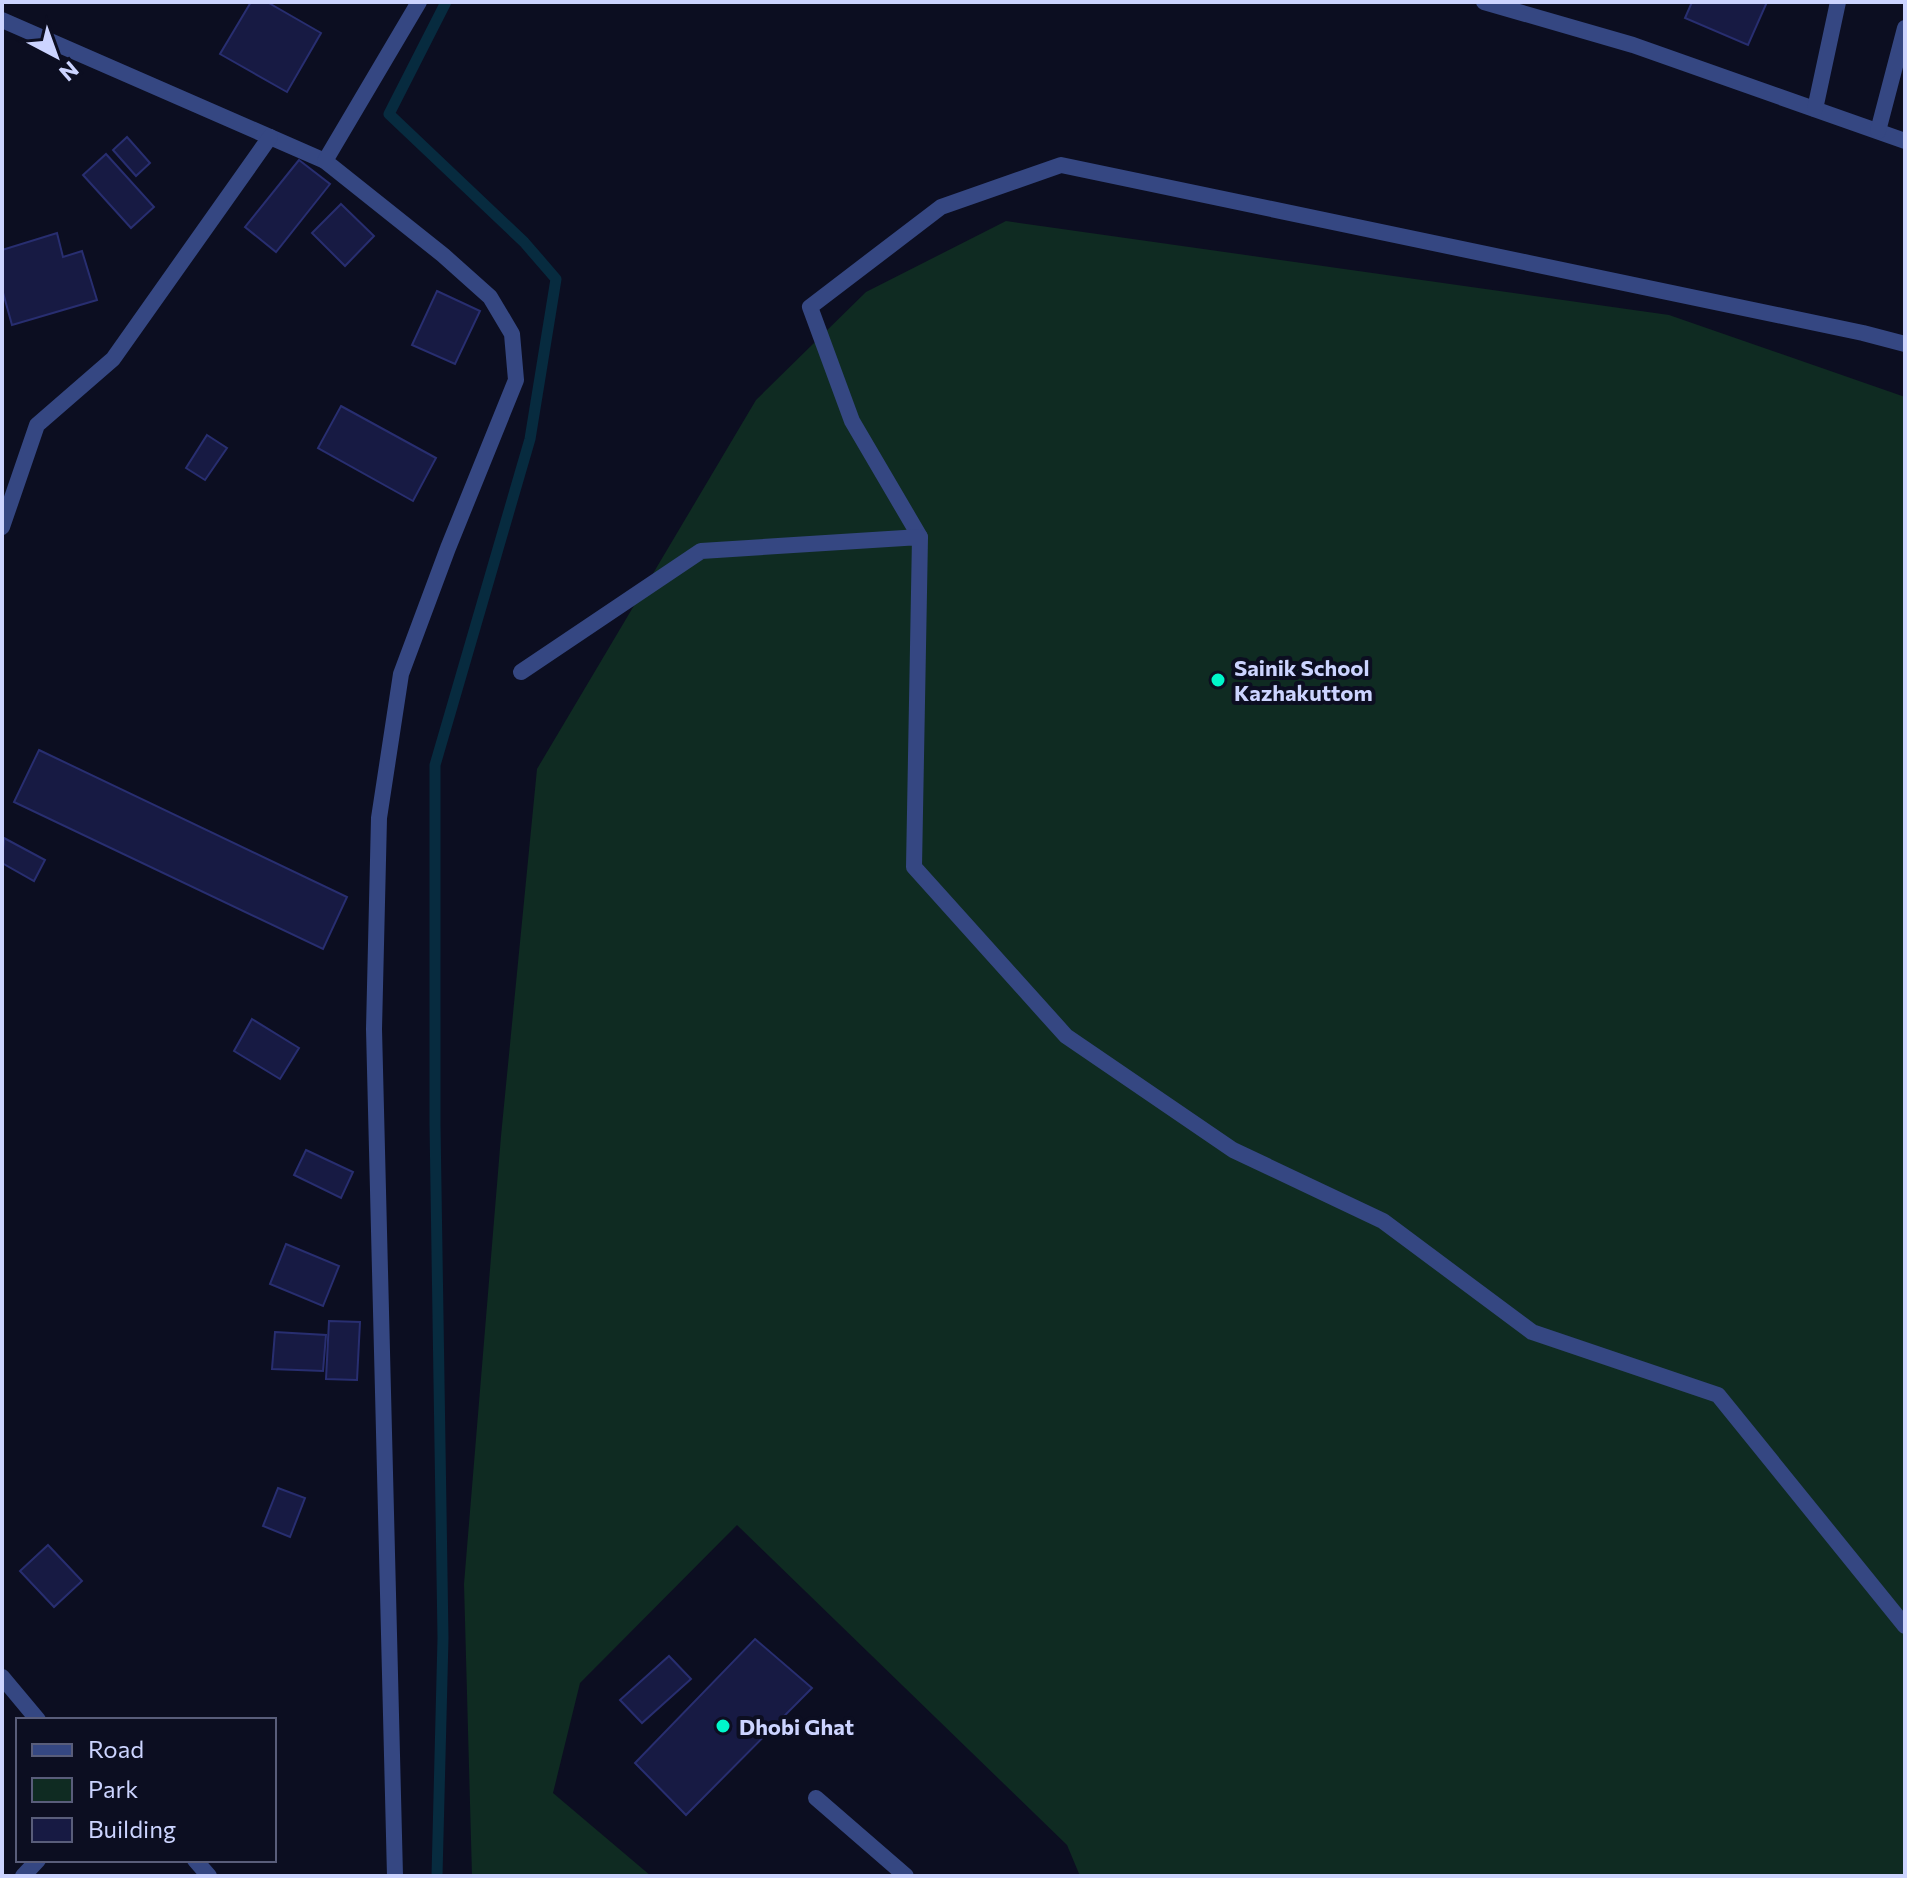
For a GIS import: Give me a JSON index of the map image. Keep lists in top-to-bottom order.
{
  "places": ["Sainik School Kazhakuttom", "Dhobi Ghat"],
  "legend": ["Road", "Park", "Building"],
  "north": "bottom right"
}
